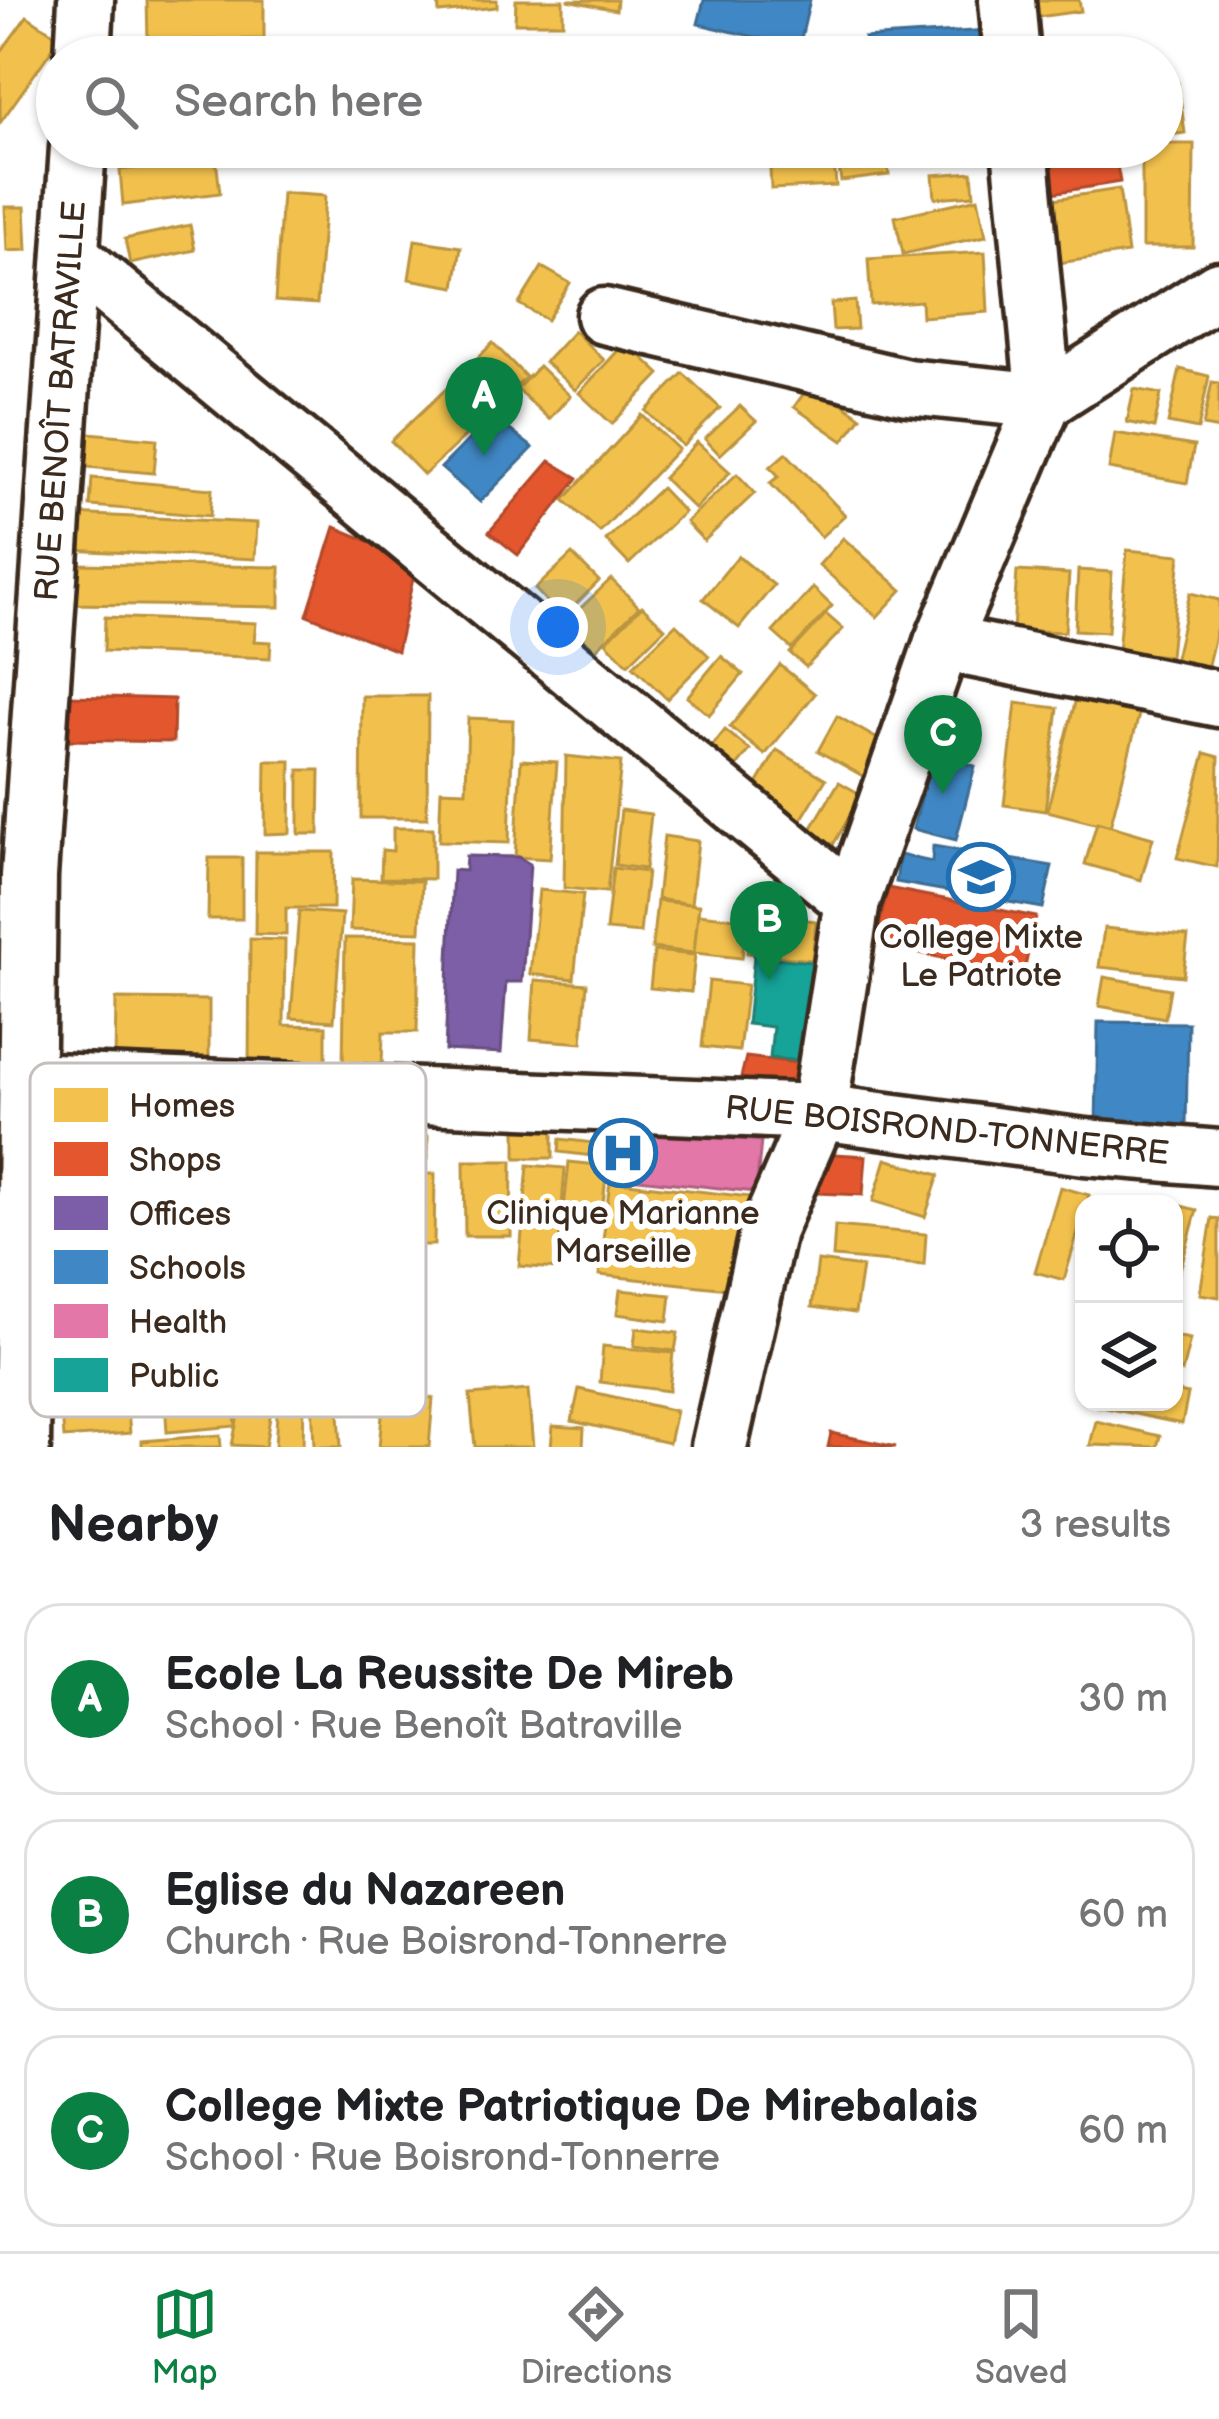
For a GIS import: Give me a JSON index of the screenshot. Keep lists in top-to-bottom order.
{
  "streets": {
    "street": ["RUE BENOÎT BATRAVILLE", "RUE BOISROND-TONNERRE"]
  },
  "crossings": [
    ["RUE BENOÎT BATRAVILLE", "RUE BOISROND-TONNERRE"]
  ],
  "places": {
    "school or university": ["College Mixte Le Patriote"],
    "hospital": ["Clinique Marianne Marseille"]
  },
  "legend": [
    "Homes",
    "Shops",
    "Offices",
    "Schools",
    "Health",
    "Public"
  ],
  "page": {
    "search": "Search here",
    "pins": ["A", "C", "B"],
    "heading": ["Nearby", "3 results"],
    "list": [
      {
        "mark": "A",
        "name": "Ecole La Reussite De Mireb",
        "note": "School · Rue Benoît Batraville",
        "value": "30 m"
      },
      {
        "mark": "B",
        "name": "Eglise du Nazareen",
        "note": "Church · Rue Boisrond-Tonnerre",
        "value": "60 m"
      },
      {
        "mark": "C",
        "name": "College Mixte Patriotique De Mirebalais",
        "note": "School · Rue Boisrond-Tonnerre",
        "value": "60 m"
      }
    ],
    "nav": ["Map", "Directions", "Saved"]
  }
}
